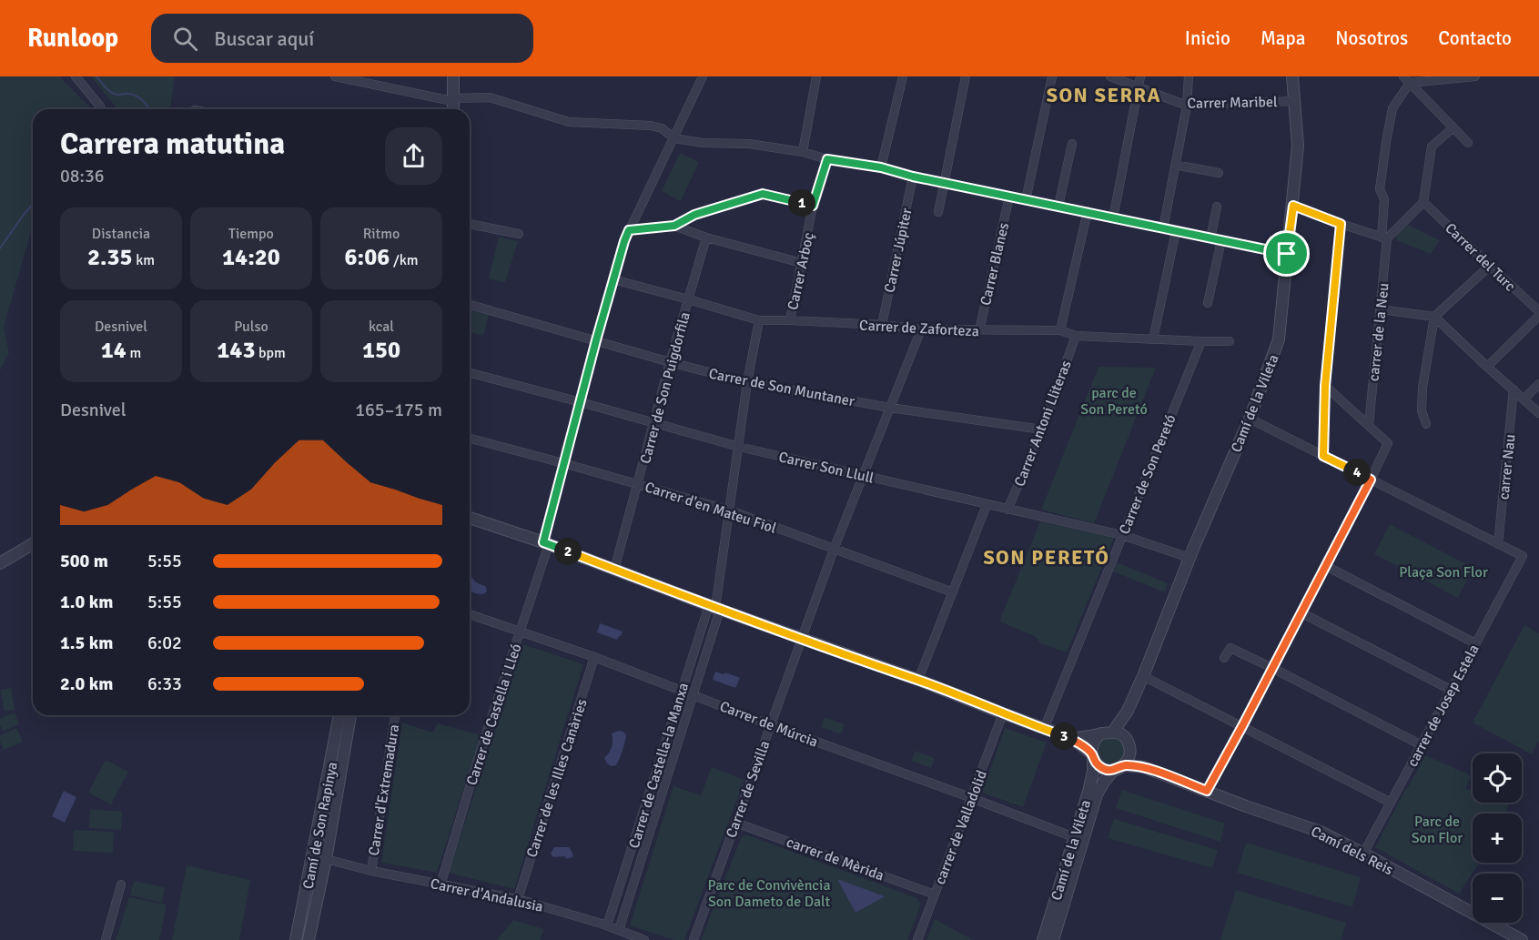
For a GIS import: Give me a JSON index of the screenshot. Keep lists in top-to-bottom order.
{
  "streets": {
    "street": [
      "Carrer Maribel",
      "Carrer Júpiter",
      "Carrer del Turc",
      "Carrer Blanes",
      "Carrer Arboç",
      "Carrer de Zaforteza",
      "carrer de la Neu",
      "Carrer de Son Muntaner",
      "Carrer de Son Puigdorfila",
      "Camí de la Vileta",
      "Carrer Antoni Lliteras",
      "Carrer Son Llull",
      "carrer Nau",
      "Carrer de Son Peretó",
      "Carrer d'en Mateu Fiol",
      "carrer de Josep Estela",
      "Carrer de Castella i Lleó",
      "Carrer de Múrcia",
      "Carrer de Castella-la Manxa",
      "Carrer de les Illes Canàries",
      "Carrer de Sevilla",
      "Carrer d'Extremadura",
      "Camí de Son Rapinya",
      "carrer de Valladolid",
      "Camí dels Reis",
      "carrer de Mèrida",
      "Carrer d'Andalusia"
    ]
  },
  "crossings": [
    ["Carrer Maribel", "Camí de la Vileta"],
    ["Carrer Júpiter", "Carrer de Zaforteza"],
    ["Carrer Blanes", "Carrer de Zaforteza"],
    ["Carrer Arboç", "Carrer de Zaforteza"],
    ["Carrer de Zaforteza", "Carrer de Son Puigdorfila"],
    ["Carrer de Zaforteza", "Carrer Antoni Lliteras"],
    ["Carrer de Zaforteza", "Carrer de Son Peretó"],
    ["Carrer de Zaforteza", "Carrer de Castella i Lleó"],
    ["Carrer de Zaforteza", "Carrer de Sevilla"],
    ["Carrer de Son Muntaner", "Carrer de Son Puigdorfila"],
    ["Carrer de Son Muntaner", "Carrer Antoni Lliteras"],
    ["Carrer de Son Muntaner", "Carrer de Castella i Lleó"],
    ["Carrer de Son Muntaner", "Carrer de Sevilla"],
    ["Carrer de Son Puigdorfila", "Carrer Son Llull"],
    ["Carrer de Son Puigdorfila", "Carrer d'en Mateu Fiol"],
    ["Camí de la Vileta", "Carrer Son Llull"],
    ["Camí de la Vileta", "Carrer de Múrcia"],
    ["Camí de la Vileta", "Camí dels Reis"],
    ["Carrer Antoni Lliteras", "Carrer Son Llull"],
    ["Carrer Son Llull", "Carrer de Son Peretó"],
    ["Carrer Son Llull", "Carrer de Castella i Lleó"],
    ["Carrer Son Llull", "Carrer de Sevilla"],
    ["carrer Nau", "carrer de Josep Estela"],
    ["Carrer d'en Mateu Fiol", "Carrer de Castella i Lleó"],
    ["Carrer d'en Mateu Fiol", "Carrer de Sevilla"],
    ["carrer de Josep Estela", "Camí dels Reis"],
    ["Carrer de Castella i Lleó", "Carrer de Múrcia"],
    ["Carrer de Castella i Lleó", "Carrer d'Andalusia"],
    ["Carrer de Múrcia", "Carrer de Castella-la Manxa"],
    ["Carrer de Múrcia", "Carrer de les Illes Canàries"],
    ["Carrer de Múrcia", "Carrer de Sevilla"],
    ["Carrer de Múrcia", "carrer de Valladolid"],
    ["Carrer de Castella-la Manxa", "Carrer d'Andalusia"],
    ["Carrer de les Illes Canàries", "Carrer d'Andalusia"],
    ["Carrer de Sevilla", "carrer de Mèrida"],
    ["Carrer d'Extremadura", "Carrer d'Andalusia"],
    ["Camí de Son Rapinya", "Carrer d'Andalusia"],
    ["carrer de Valladolid", "carrer de Mèrida"]
  ],
  "districts": ["SON SERRA", "SON PERETÓ"],
  "parks": [
    "parc de Son Peretó",
    "Plaça Son Flor",
    "Parc de Son Flor",
    "Parc de Convivència Son Dameto de Dalt"
  ],
  "page": {
    "header": "Runloop",
    "search": "Buscar aquí",
    "nav": [
      "Inicio",
      "Mapa",
      "Nosotros",
      "Contacto"
    ],
    "heading": ["Carrera matutina", "08:36"],
    "pins": [
      "1",
      "4",
      "2",
      "3"
    ],
    "stats": [
      ["Distancia", "2.35 km"],
      ["Tiempo", "14:20"],
      ["Ritmo", "6:06 /km"],
      ["Desnivel", "14 m"],
      ["Pulso", "143 bpm"],
      ["kcal", "150"]
    ],
    "chart": ["Desnivel", "165–175 m"],
    "list": [
      {
        "name": "500 m",
        "note": "5:55"
      },
      {
        "name": "1.0 km",
        "note": "5:55"
      },
      {
        "name": "1.5 km",
        "note": "6:02"
      },
      {
        "name": "2.0 km",
        "note": "6:33"
      }
    ],
    "map_buttons": ["+", "−"]
  }
}
